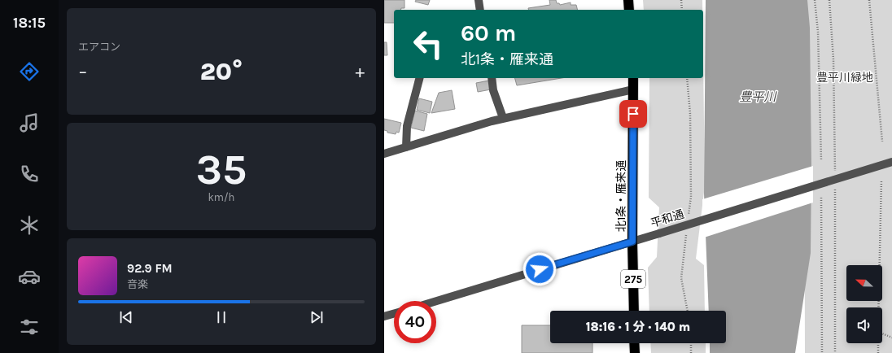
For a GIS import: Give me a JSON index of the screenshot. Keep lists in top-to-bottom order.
{
  "streets": {
    "highway": ["北1条・雁来通", "275"],
    "street": ["平和通"]
  },
  "crossings": [
    ["北1条・雁来通", "平和通"]
  ],
  "water": ["豊平川"],
  "parks": ["豊平川緑地"],
  "north": "left",
  "page": {
    "tabs": "18:15",
    "tile": [
      "エアコン",
      ["35", "km/h"]
    ],
    "turn": ["60 m", "北1条・雁来通"],
    "heat": ["−", "20°", "+"],
    "song": ["92.9 FM", "音楽"],
    "limit": "40",
    "trip": "18:16 · 1 分 · 140 m"
  }
}
